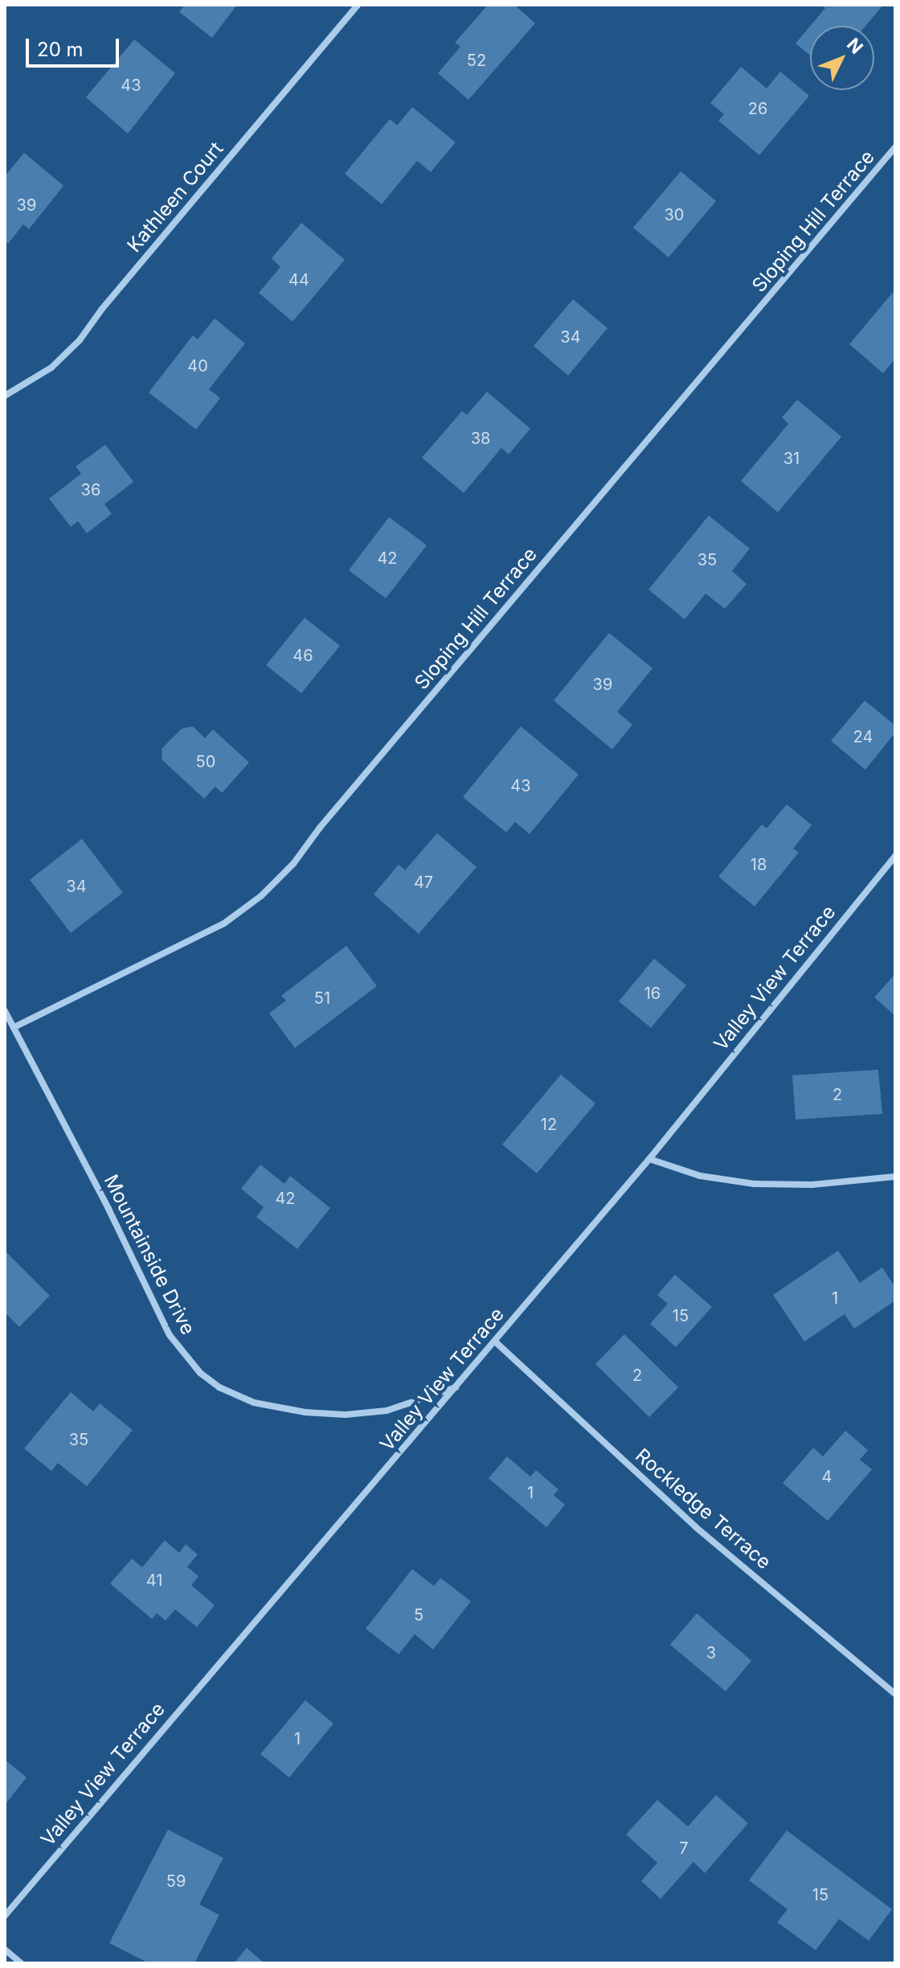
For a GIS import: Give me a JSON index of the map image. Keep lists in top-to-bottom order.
{
  "streets": {
    "street": [
      "Kathleen Court",
      "Sloping Hill Terrace",
      "Valley View Terrace",
      "Mountainside Drive",
      "Rockledge Terrace"
    ]
  },
  "crossings": [
    ["Sloping Hill Terrace", "Mountainside Drive"],
    ["Valley View Terrace", "Mountainside Drive"],
    ["Valley View Terrace", "Rockledge Terrace"]
  ],
  "house_numbers": [
    "52",
    "43",
    "26",
    "39",
    "30",
    "44",
    "34",
    "40",
    "38",
    "31",
    "36",
    "42",
    "35",
    "46",
    "39",
    "24",
    "50",
    "43",
    "18",
    "47",
    "34",
    "16",
    "51",
    "2",
    "12",
    "42",
    "1",
    "15",
    "2",
    "35",
    "4",
    "1",
    "41",
    "5",
    "3",
    "1",
    "7",
    "59",
    "15"
  ],
  "scale_bar": "20 m",
  "north": "top right"
}
